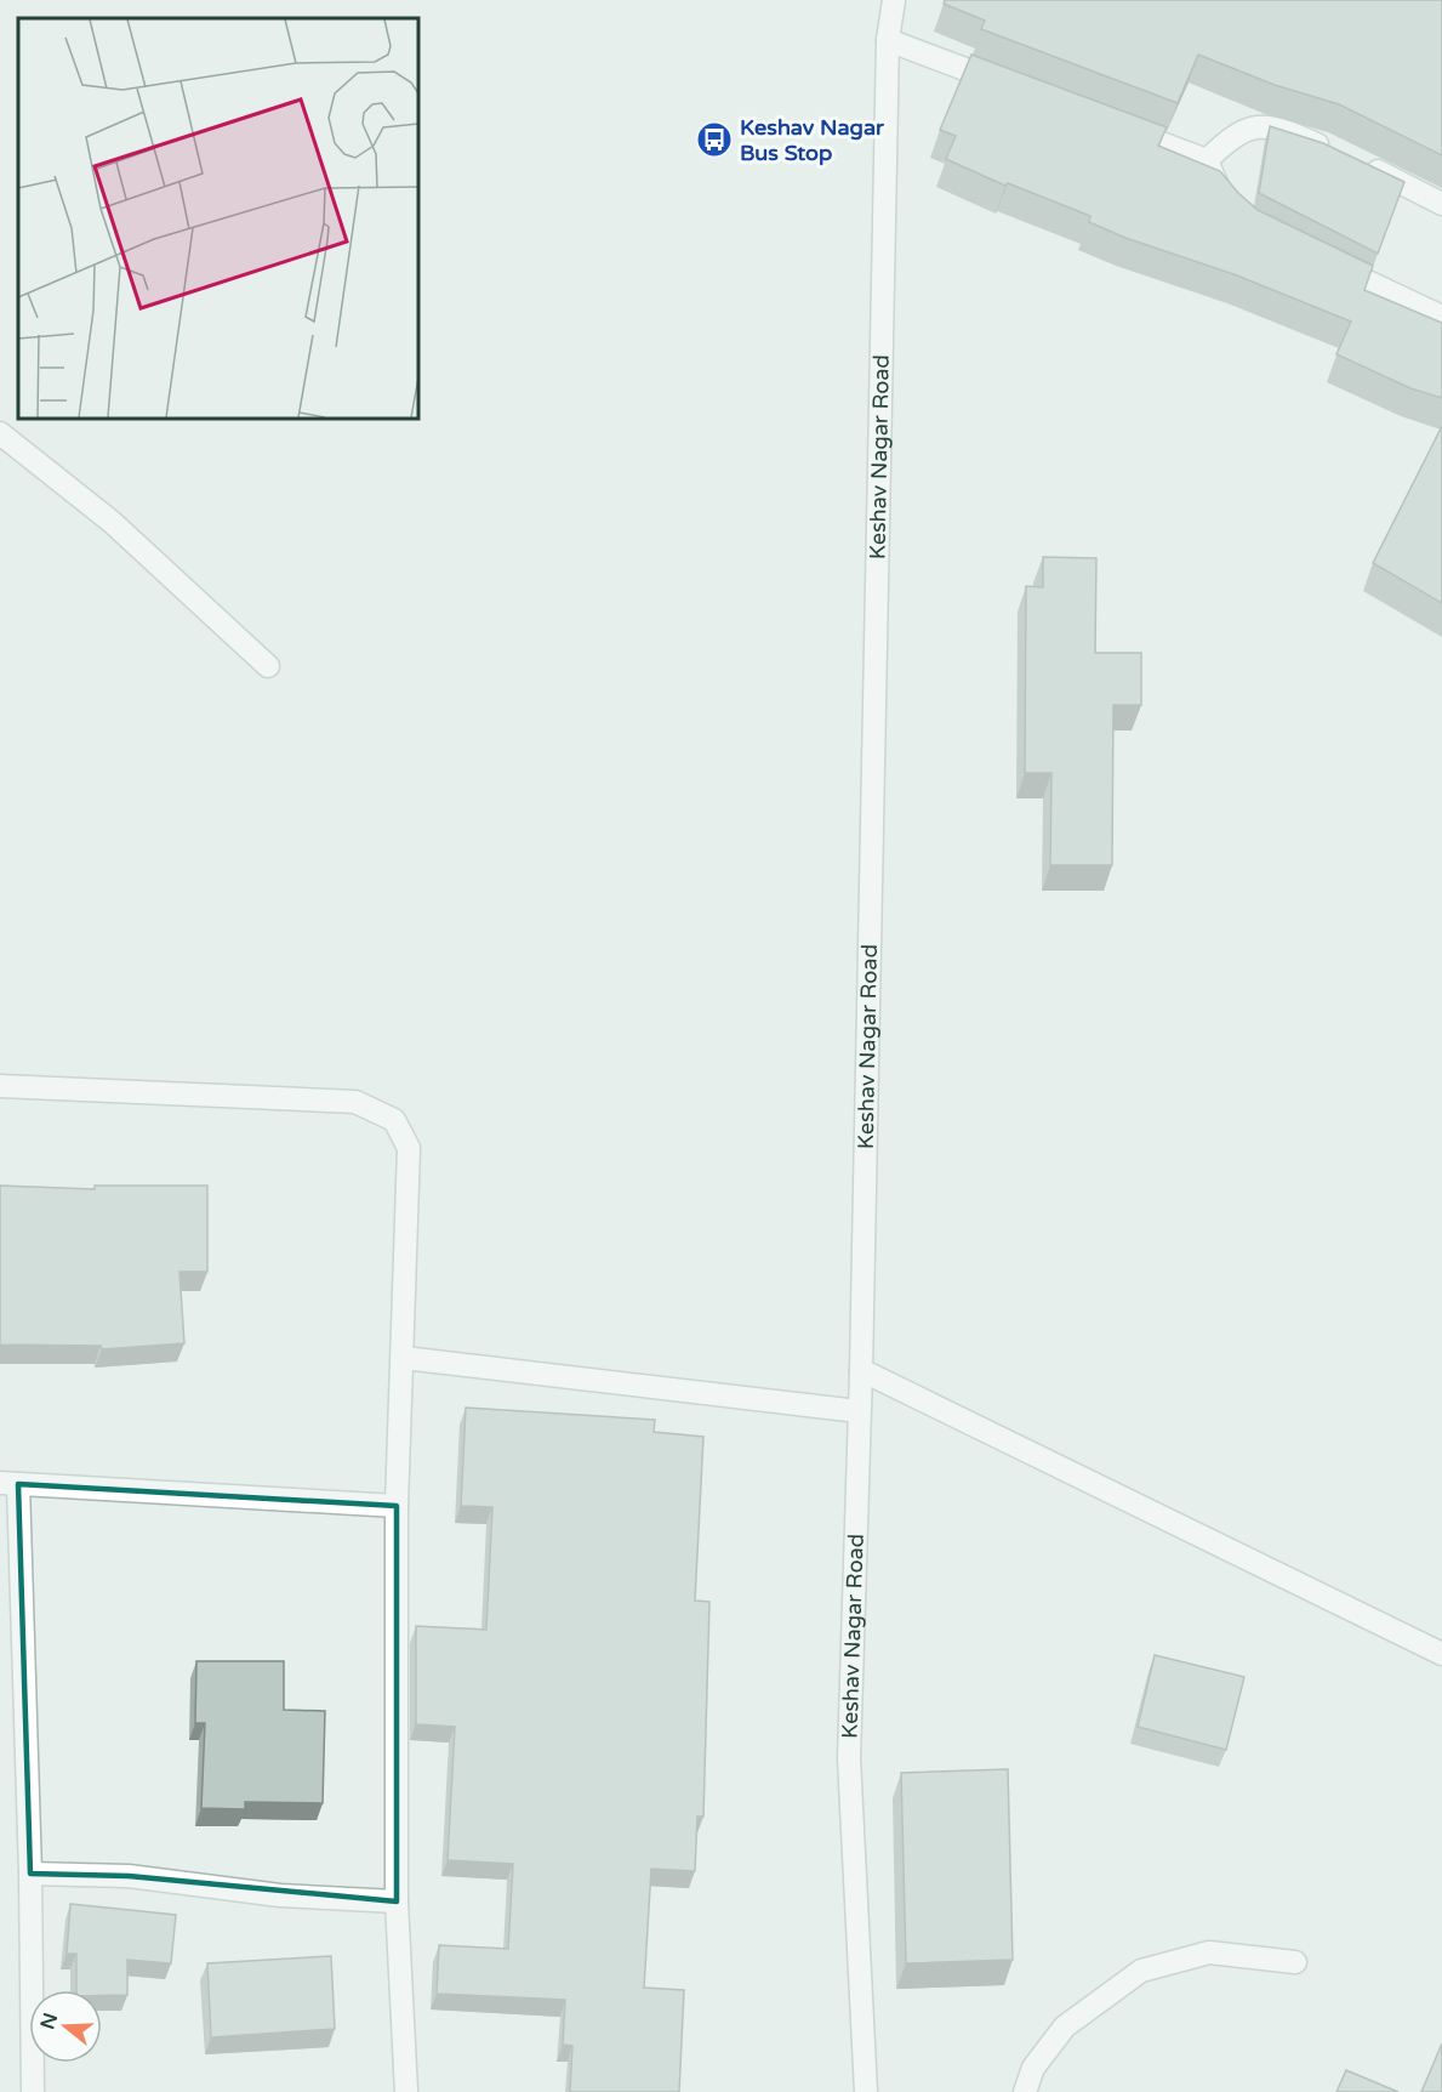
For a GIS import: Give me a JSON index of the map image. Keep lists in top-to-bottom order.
{
  "streets": {
    "street": ["Keshav Nagar Road"]
  },
  "places": {
    "bus stop": ["Keshav Nagar Bus Stop"]
  },
  "north": "left"
}
